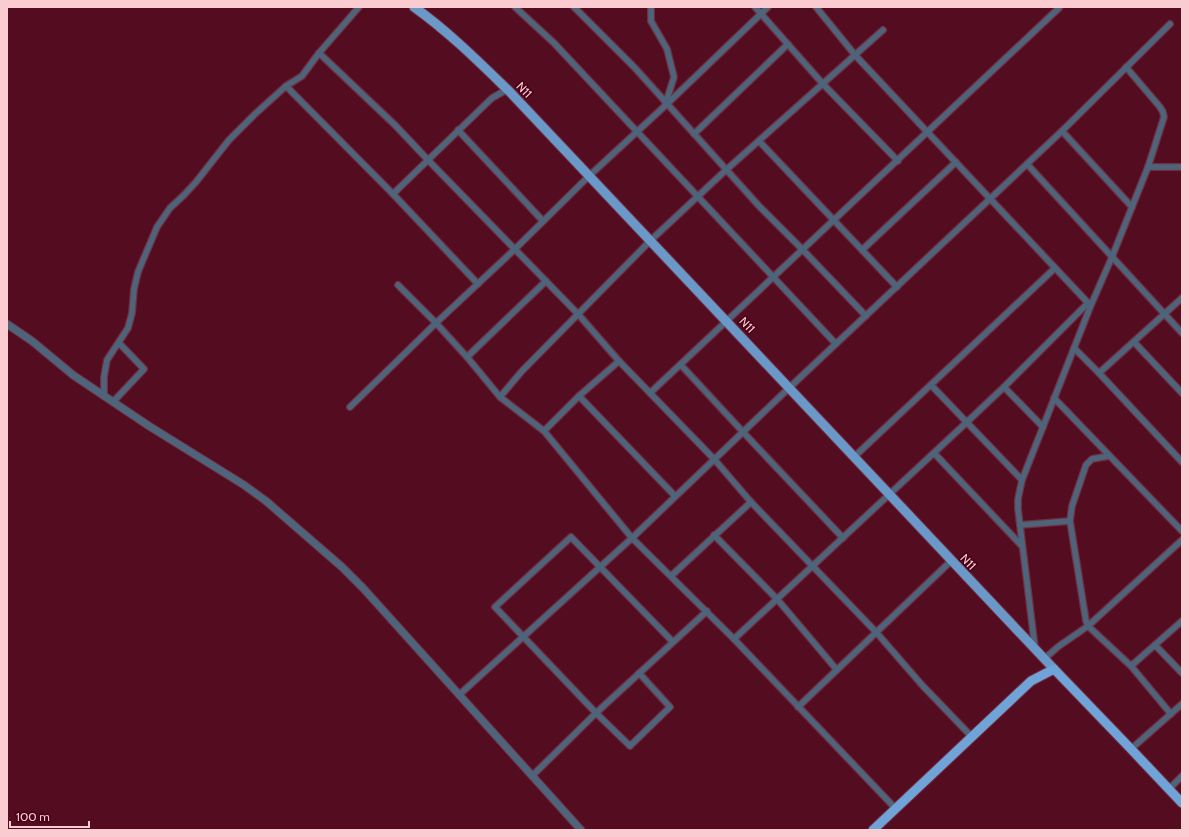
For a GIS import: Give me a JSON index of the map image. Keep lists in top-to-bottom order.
{
  "streets": {
    "main road": ["N11"]
  },
  "scale_bar": "100 m"
}
